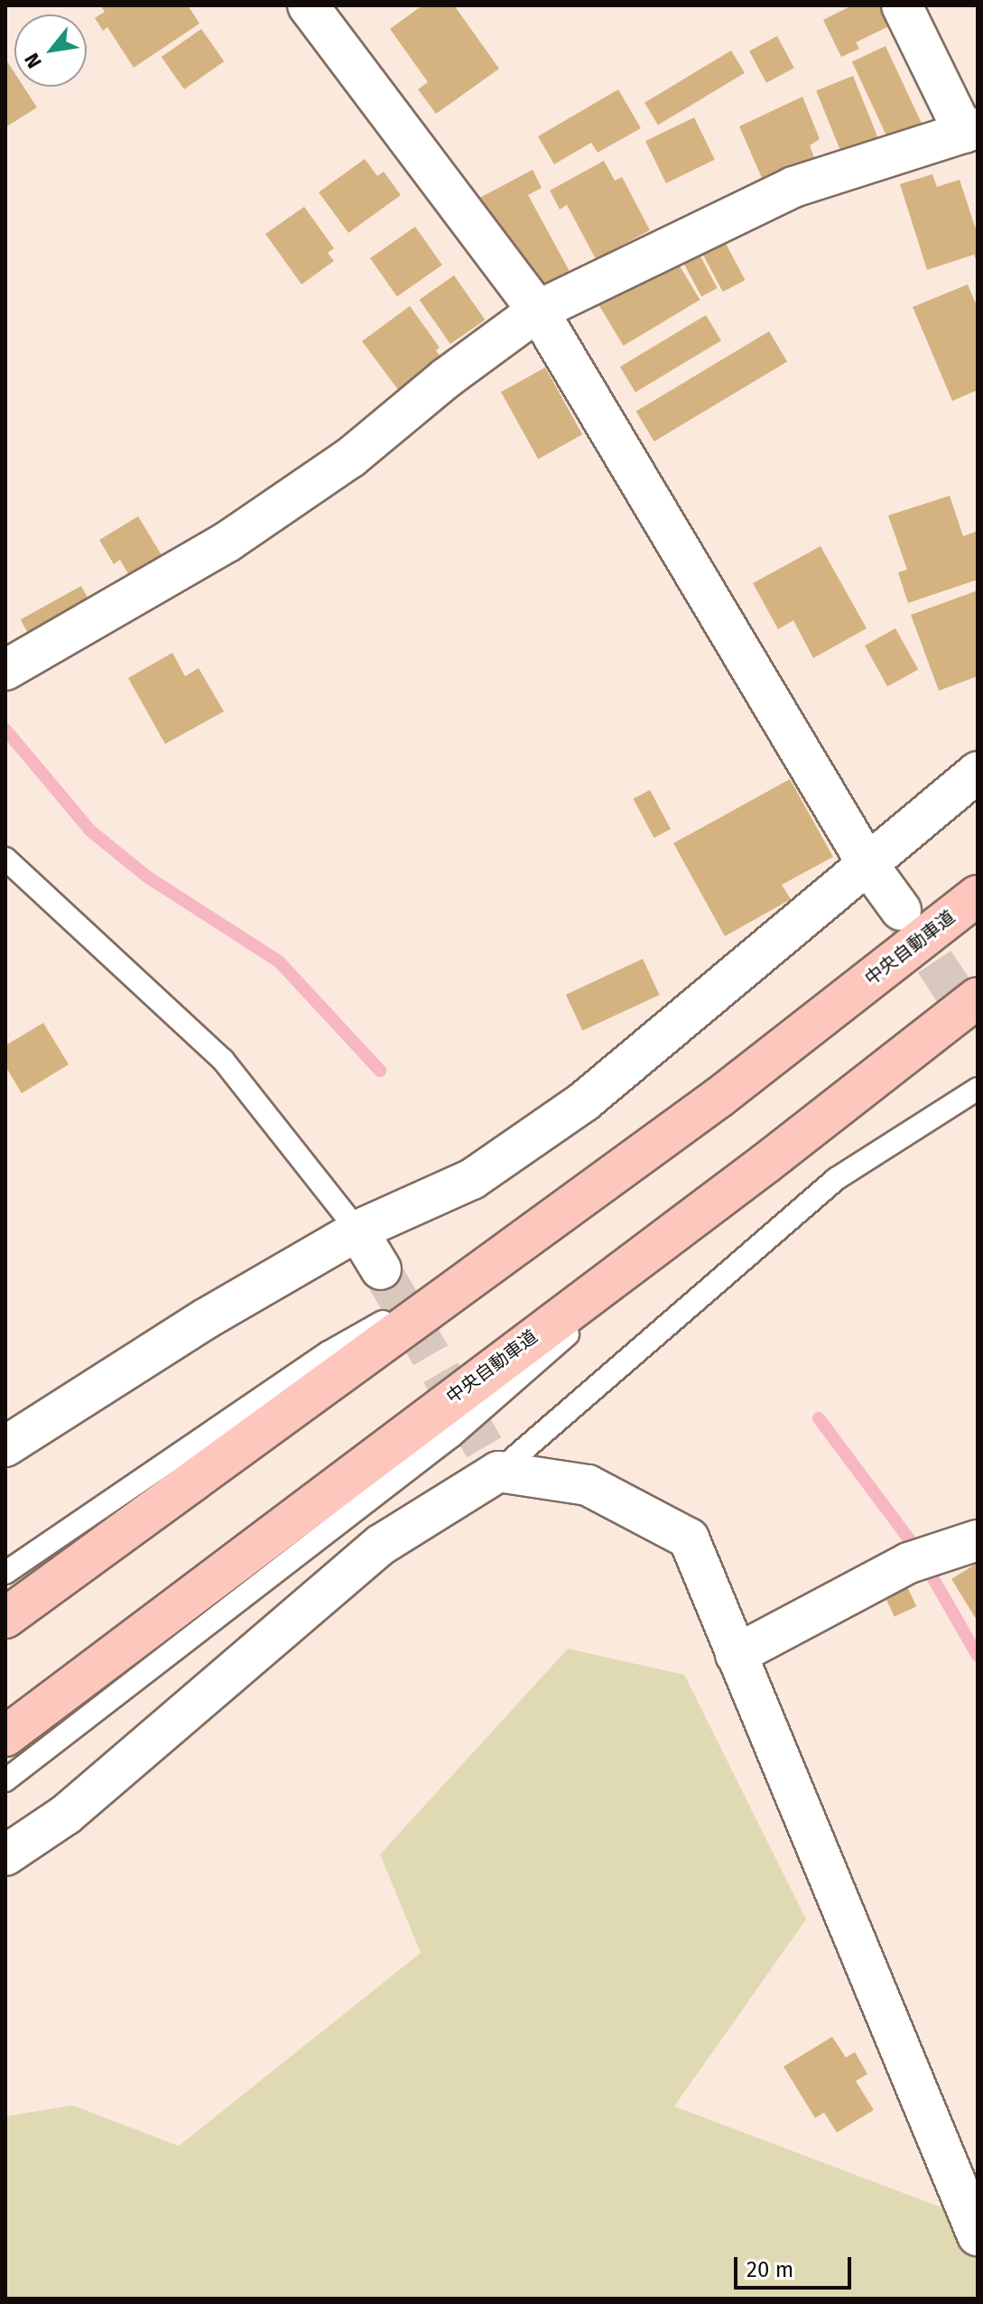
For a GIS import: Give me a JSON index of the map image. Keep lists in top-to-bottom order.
{
  "streets": {
    "highway": ["中央自動車道"]
  },
  "scale_bar": "20 m",
  "north": "bottom left"
}
